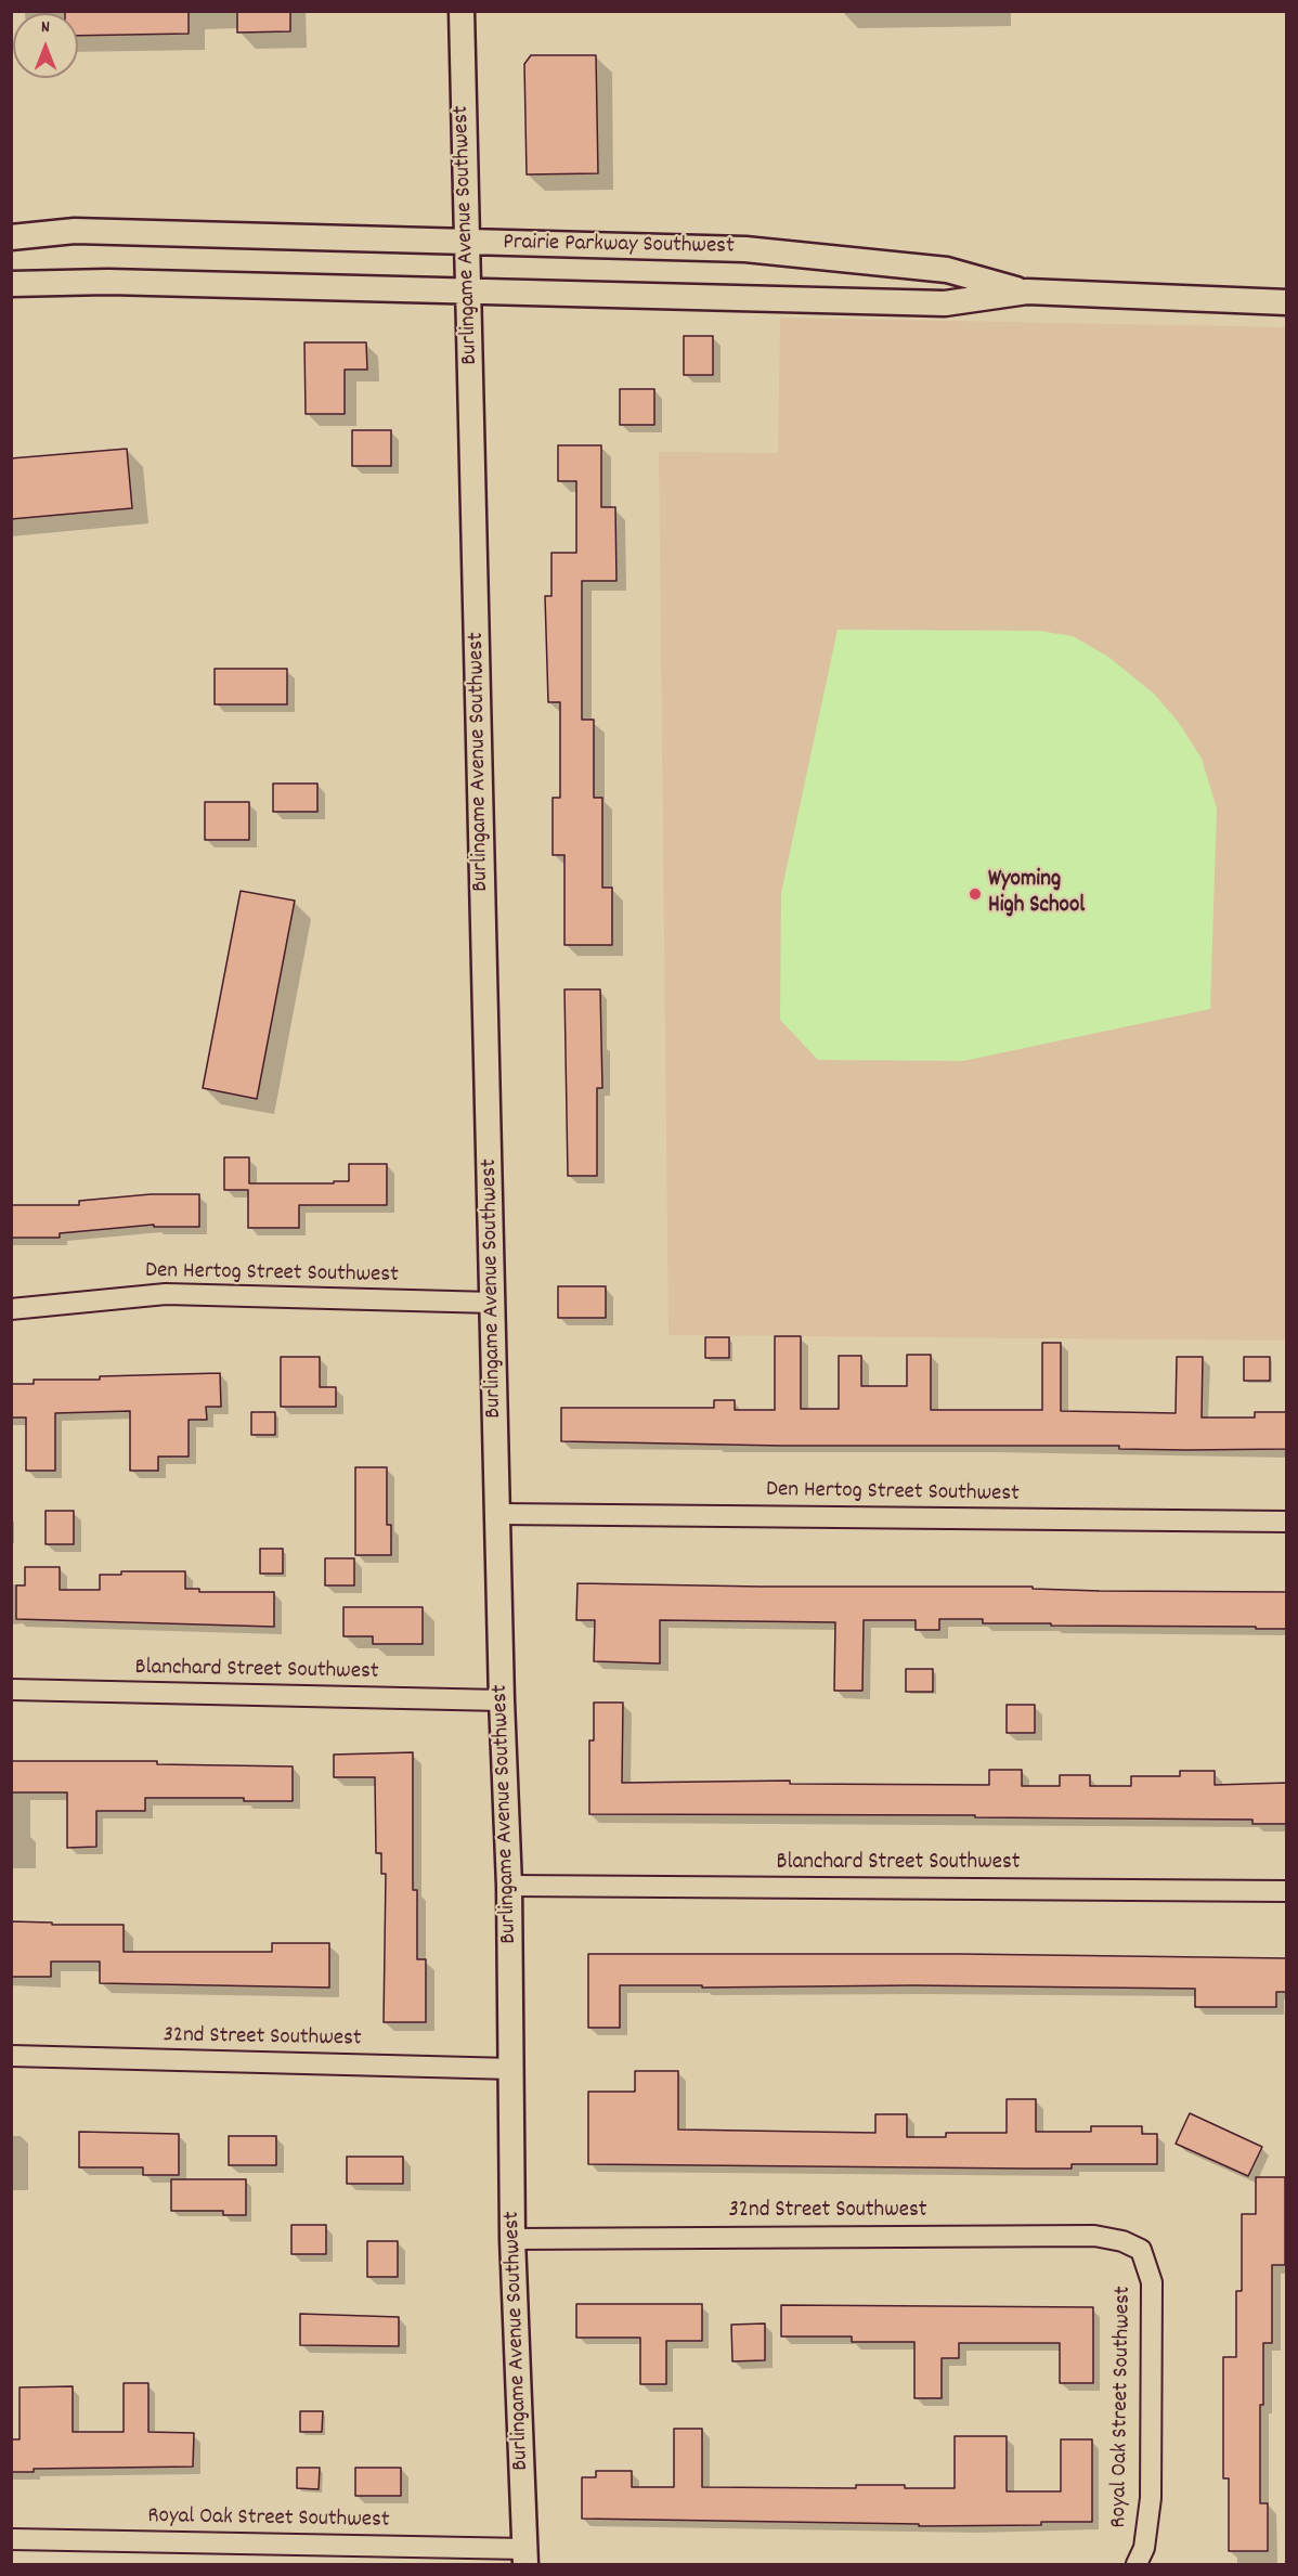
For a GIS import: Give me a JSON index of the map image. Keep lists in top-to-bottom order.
{
  "streets": {
    "street": [
      "Burlingame Avenue Southwest",
      "Prairie Parkway Southwest",
      "Den Hertog Street Southwest",
      "Blanchard Street Southwest",
      "32nd Street Southwest",
      "Royal Oak Street Southwest"
    ]
  },
  "crossings": [
    ["Burlingame Avenue Southwest", "Prairie Parkway Southwest"],
    ["Burlingame Avenue Southwest", "Den Hertog Street Southwest"],
    ["Burlingame Avenue Southwest", "Blanchard Street Southwest"],
    ["Burlingame Avenue Southwest", "32nd Street Southwest"],
    ["Burlingame Avenue Southwest", "Royal Oak Street Southwest"],
    ["32nd Street Southwest", "Royal Oak Street Southwest"]
  ],
  "places": ["Wyoming High School"],
  "north": "top"
}
